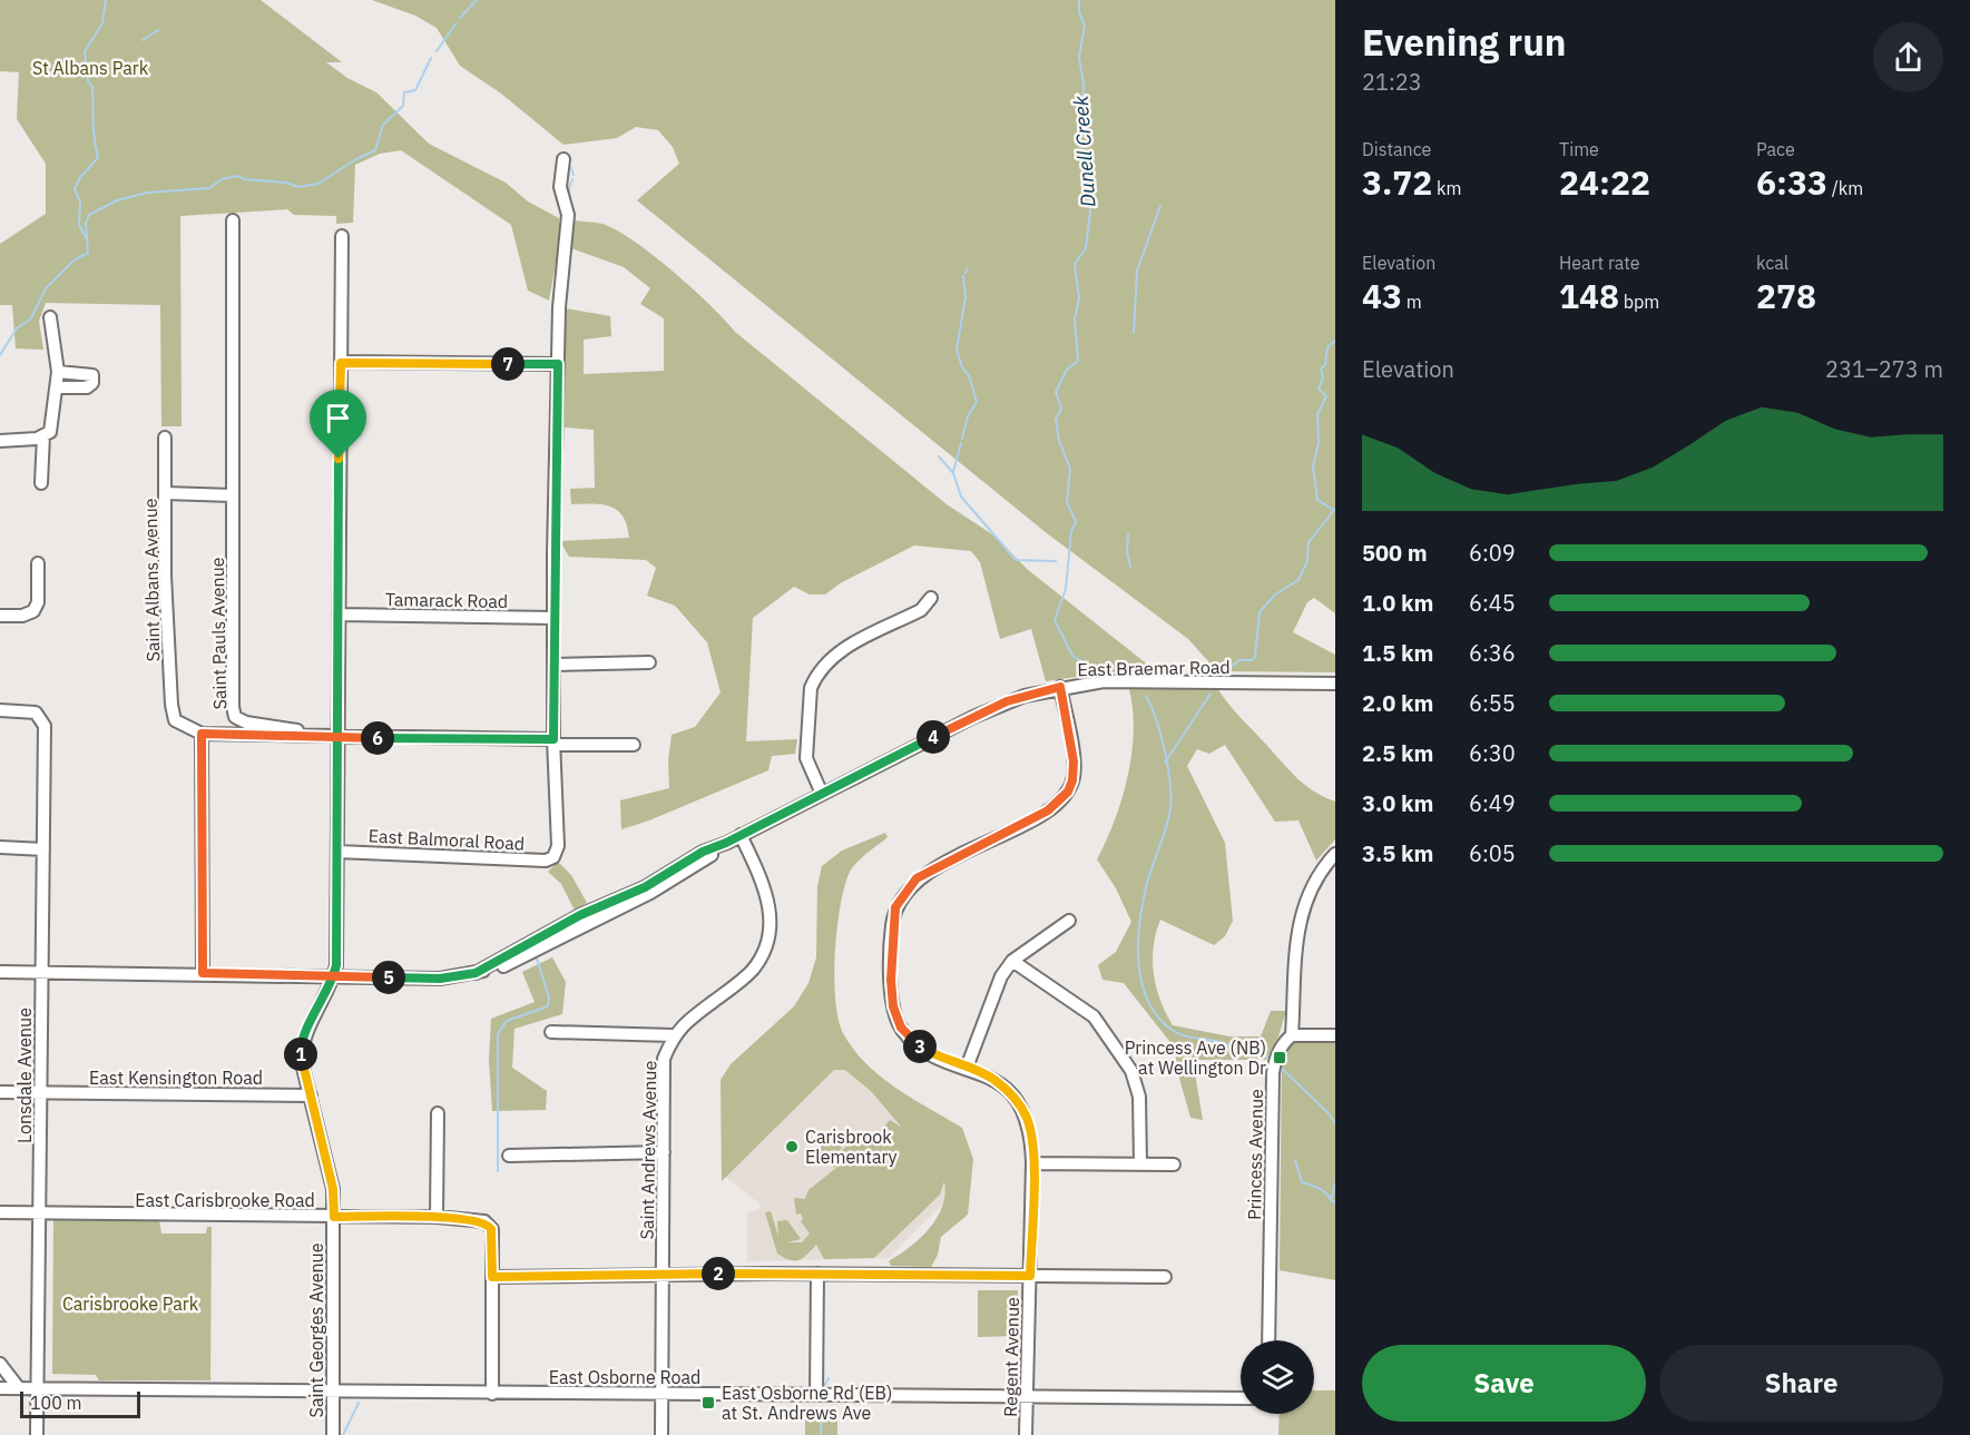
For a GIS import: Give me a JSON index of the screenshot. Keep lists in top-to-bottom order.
{
  "streets": {
    "street": [
      "Saint Albans Avenue",
      "Tamarack Road",
      "Saint Pauls Avenue",
      "East Braemar Road",
      "East Balmoral Road",
      "Lonsdale Avenue",
      "East Kensington Road",
      "Saint Andrews Avenue",
      "Princess Avenue",
      "East Carisbrooke Road",
      "Saint Georges Avenue",
      "Regent Avenue",
      "East Osborne Road"
    ]
  },
  "crossings": [
    ["Saint Albans Avenue", "Saint Pauls Avenue"],
    ["Tamarack Road", "Saint Georges Avenue"],
    ["Saint Pauls Avenue", "East Braemar Road"],
    ["Saint Pauls Avenue", "Saint Georges Avenue"],
    ["East Braemar Road", "Lonsdale Avenue"],
    ["East Braemar Road", "Saint Georges Avenue"],
    ["East Braemar Road", "Regent Avenue"],
    ["East Balmoral Road", "Saint Georges Avenue"],
    ["Lonsdale Avenue", "East Kensington Road"],
    ["Lonsdale Avenue", "East Carisbrooke Road"],
    ["Lonsdale Avenue", "East Osborne Road"],
    ["East Kensington Road", "Saint Georges Avenue"],
    ["Saint Andrews Avenue", "East Osborne Road"],
    ["East Carisbrooke Road", "Saint Georges Avenue"],
    ["Saint Georges Avenue", "East Osborne Road"],
    ["Regent Avenue", "East Osborne Road"]
  ],
  "water": ["Dunell Creek"],
  "parks": ["St Albans Park", "Carisbrooke Park"],
  "places": {
    "transit": ["Princess Ave (NB) at Wellington Dr", "East Osborne Rd (EB) at St. Andrews Ave"],
    "other": ["Carisbrook Elementary"]
  },
  "scale_bar": "100 m",
  "page": {
    "heading": ["Evening run", "21:23"],
    "stats": [
      ["Distance", "3.72 km"],
      ["Time", "24:22"],
      ["Pace", "6:33 /km"],
      ["Elevation", "43 m"],
      ["Heart rate", "148 bpm"],
      ["kcal", "278"]
    ],
    "chart": ["Elevation", "231–273 m"],
    "pins": [
      "7",
      "4",
      "6",
      "5",
      "3",
      "1",
      "2"
    ],
    "list": [
      {
        "name": "500 m",
        "note": "6:09"
      },
      {
        "name": "1.0 km",
        "note": "6:45"
      },
      {
        "name": "1.5 km",
        "note": "6:36"
      },
      {
        "name": "2.0 km",
        "note": "6:55"
      },
      {
        "name": "2.5 km",
        "note": "6:30"
      },
      {
        "name": "3.0 km",
        "note": "6:49"
      },
      {
        "name": "3.5 km",
        "note": "6:05"
      }
    ],
    "buttons": ["Save", "Share"],
    "scale": "100 m"
  }
}
